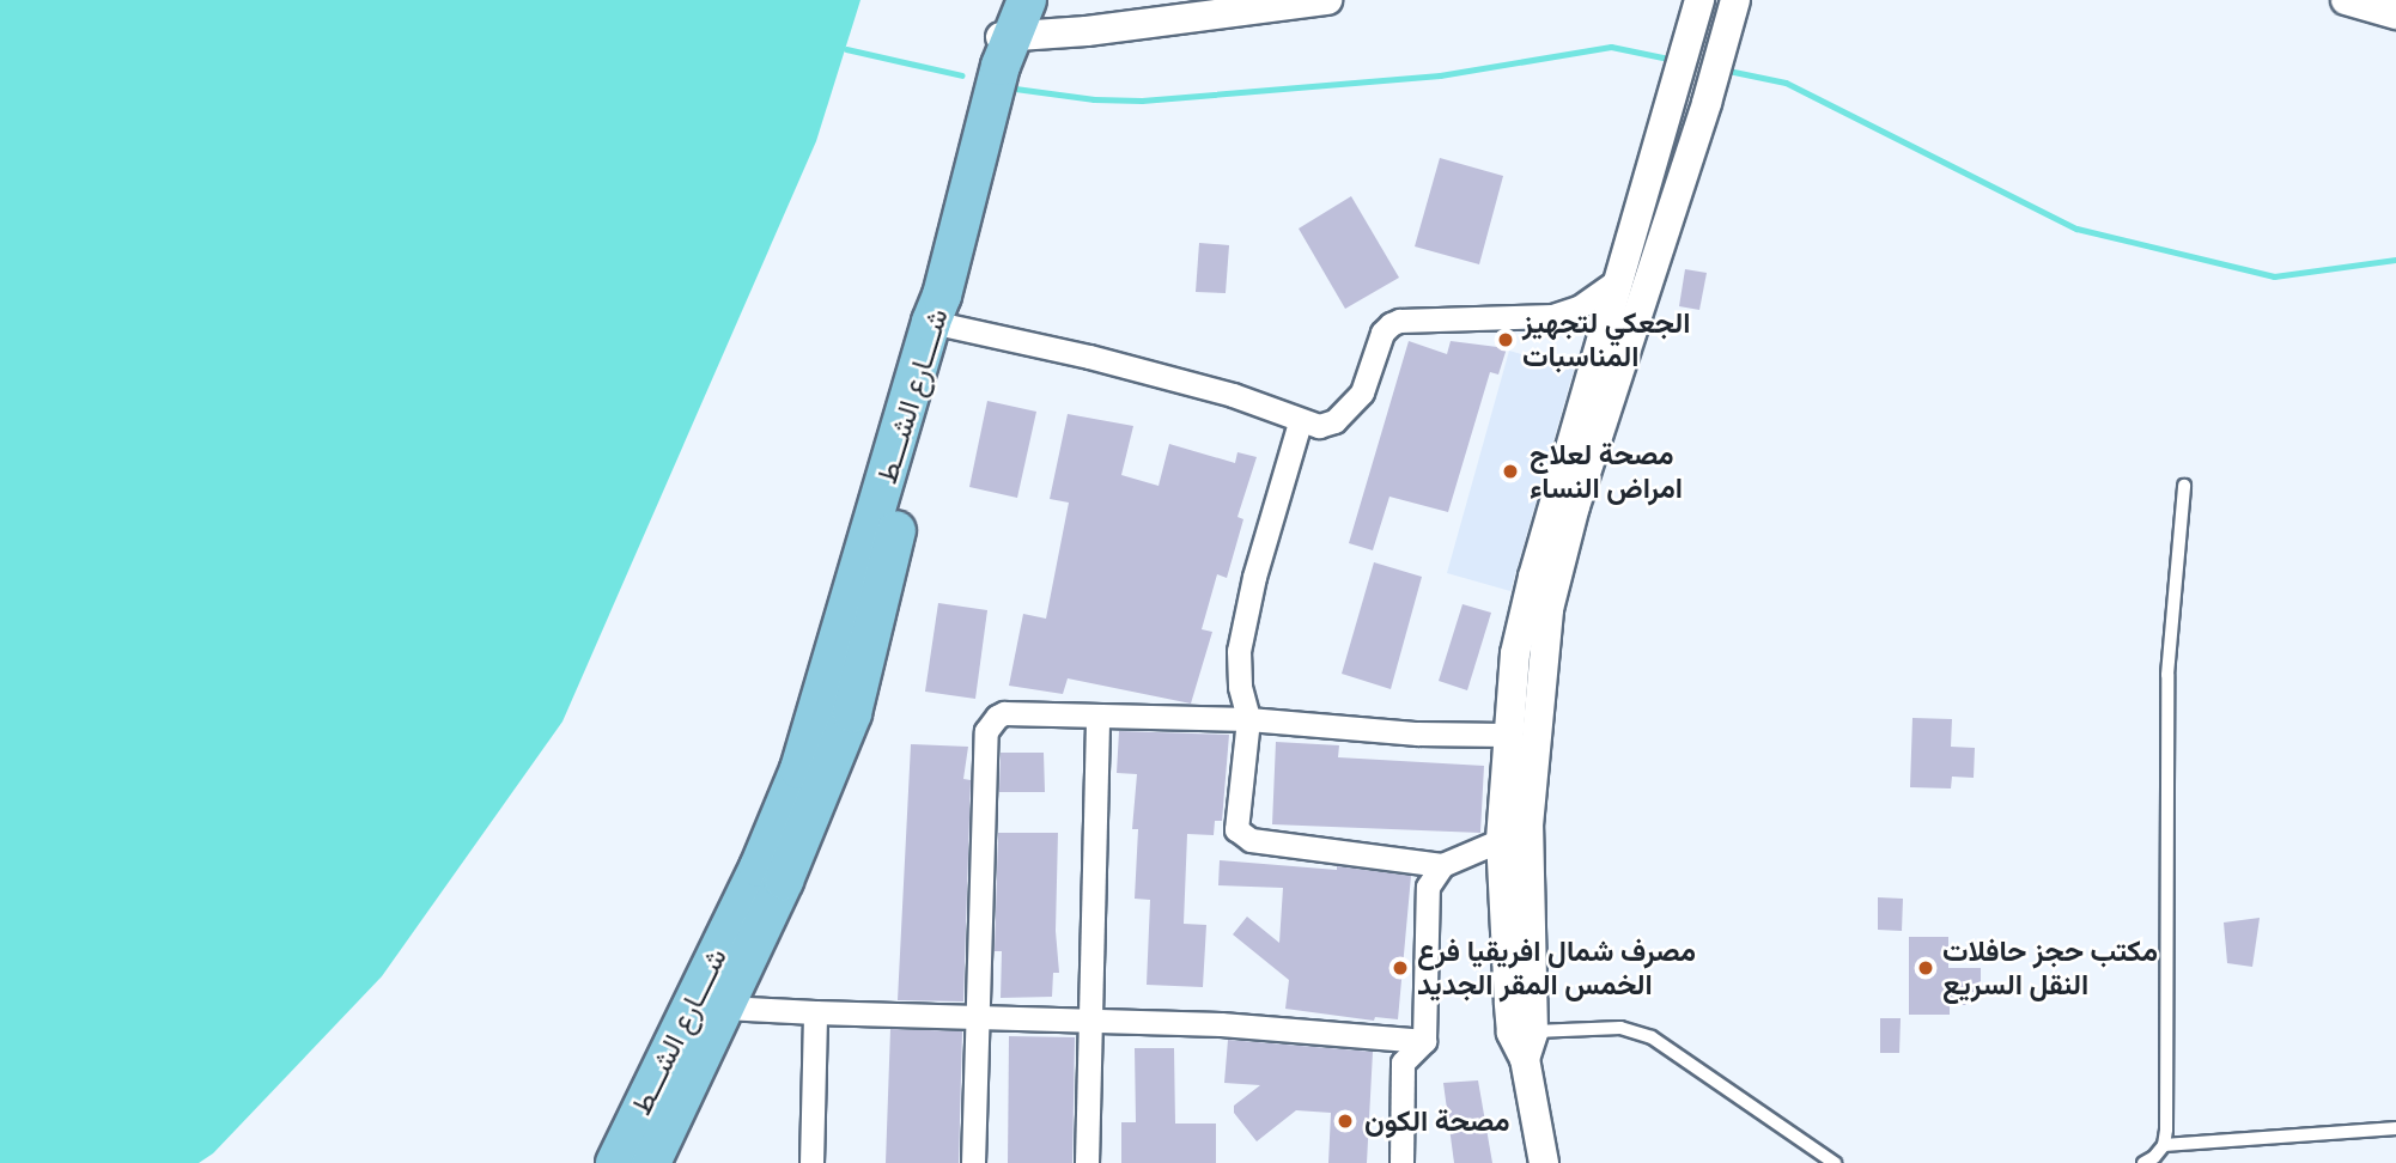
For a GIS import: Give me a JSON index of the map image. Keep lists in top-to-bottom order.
{
  "streets": {
    "main road": ["شــــارع الشـــط"]
  },
  "places": [
    "الجعكي لتجهيز المناسبات",
    "مصحة لعلاج امراض النساء",
    "مصرف شمال افريقيا فرع الخمس المقر الجديد",
    "مكتب حجز حافلات النقل السريع",
    "مصحة الكون"
  ]
}
